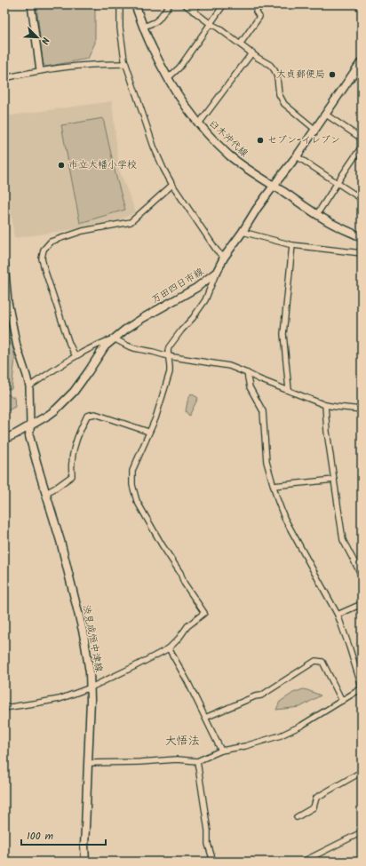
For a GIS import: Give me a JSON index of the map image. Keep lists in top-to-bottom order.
{
  "streets": {
    "main road": ["臼木沖代線", "万田四日市線", "渋見成恒中津線"]
  },
  "crossings": [
    ["臼木沖代線", "万田四日市線"],
    ["万田四日市線", "渋見成恒中津線"]
  ],
  "districts": ["大悟法"],
  "places": ["大貞郵便局", "セブン-イレブン", "市立大幡小学校"],
  "scale_bar": "100 m",
  "north": "bottom right"
}
